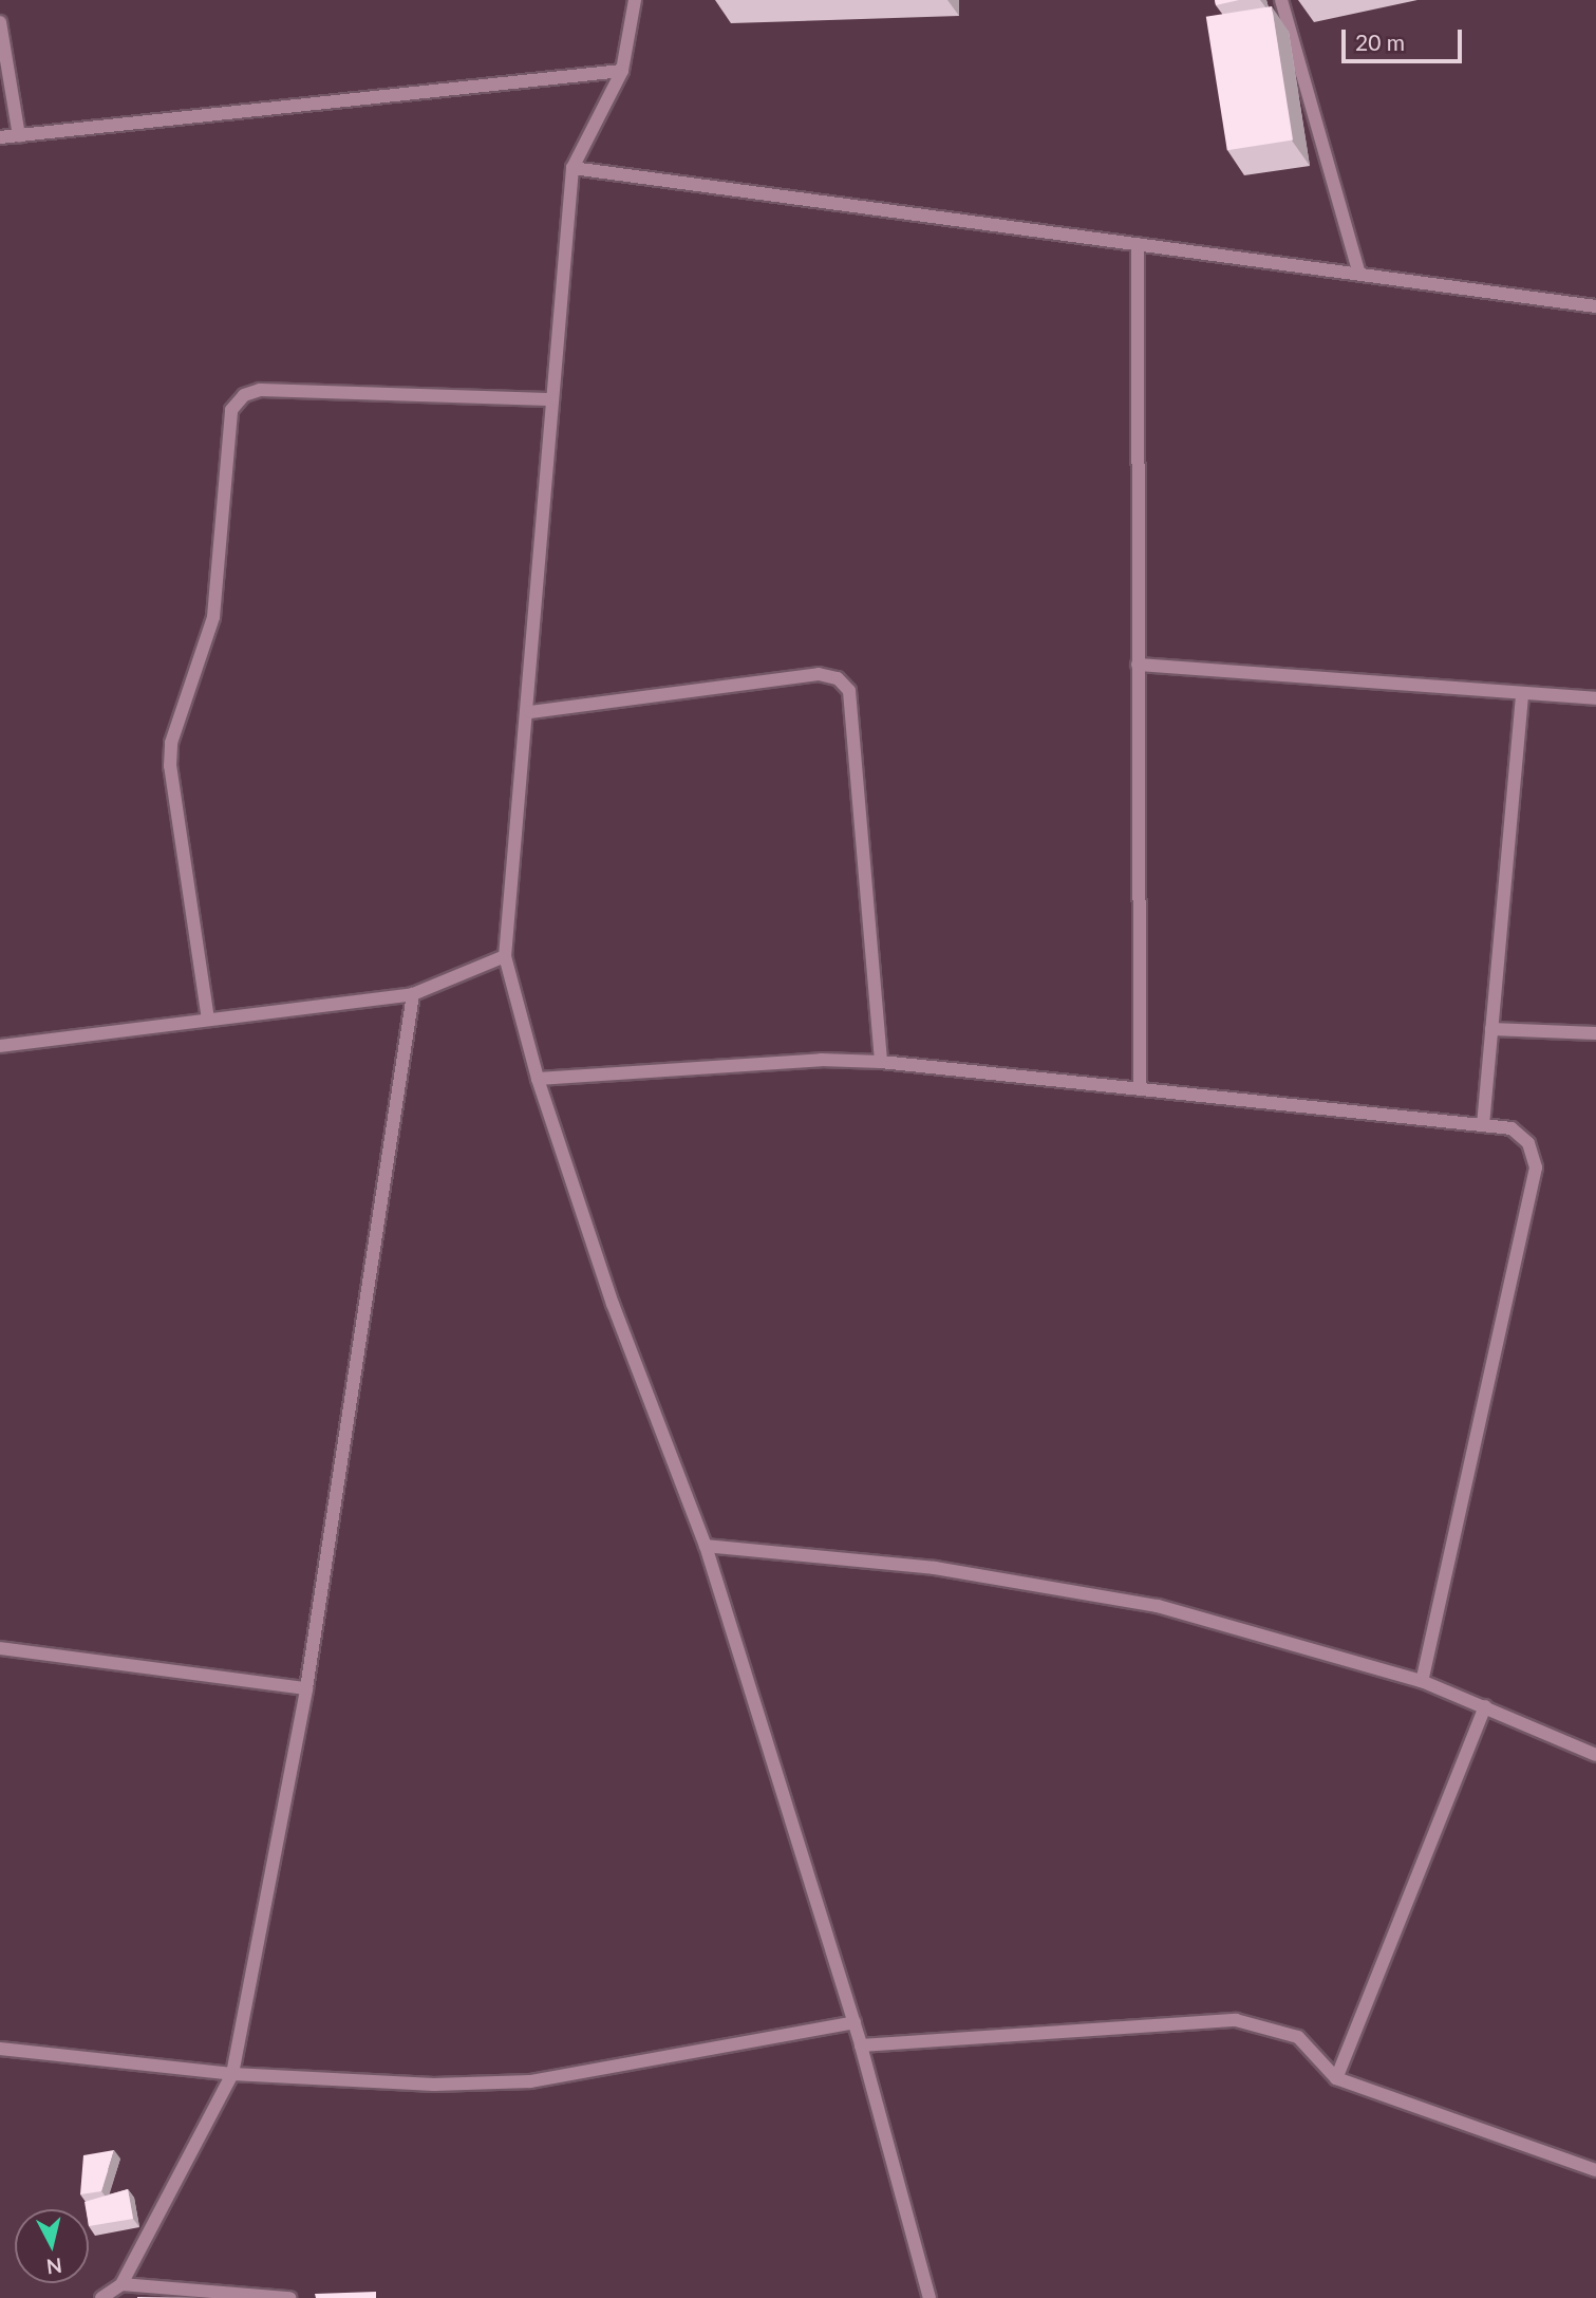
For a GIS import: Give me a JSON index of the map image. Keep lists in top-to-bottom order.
{
  "scale_bar": "20 m",
  "north": "bottom"
}
